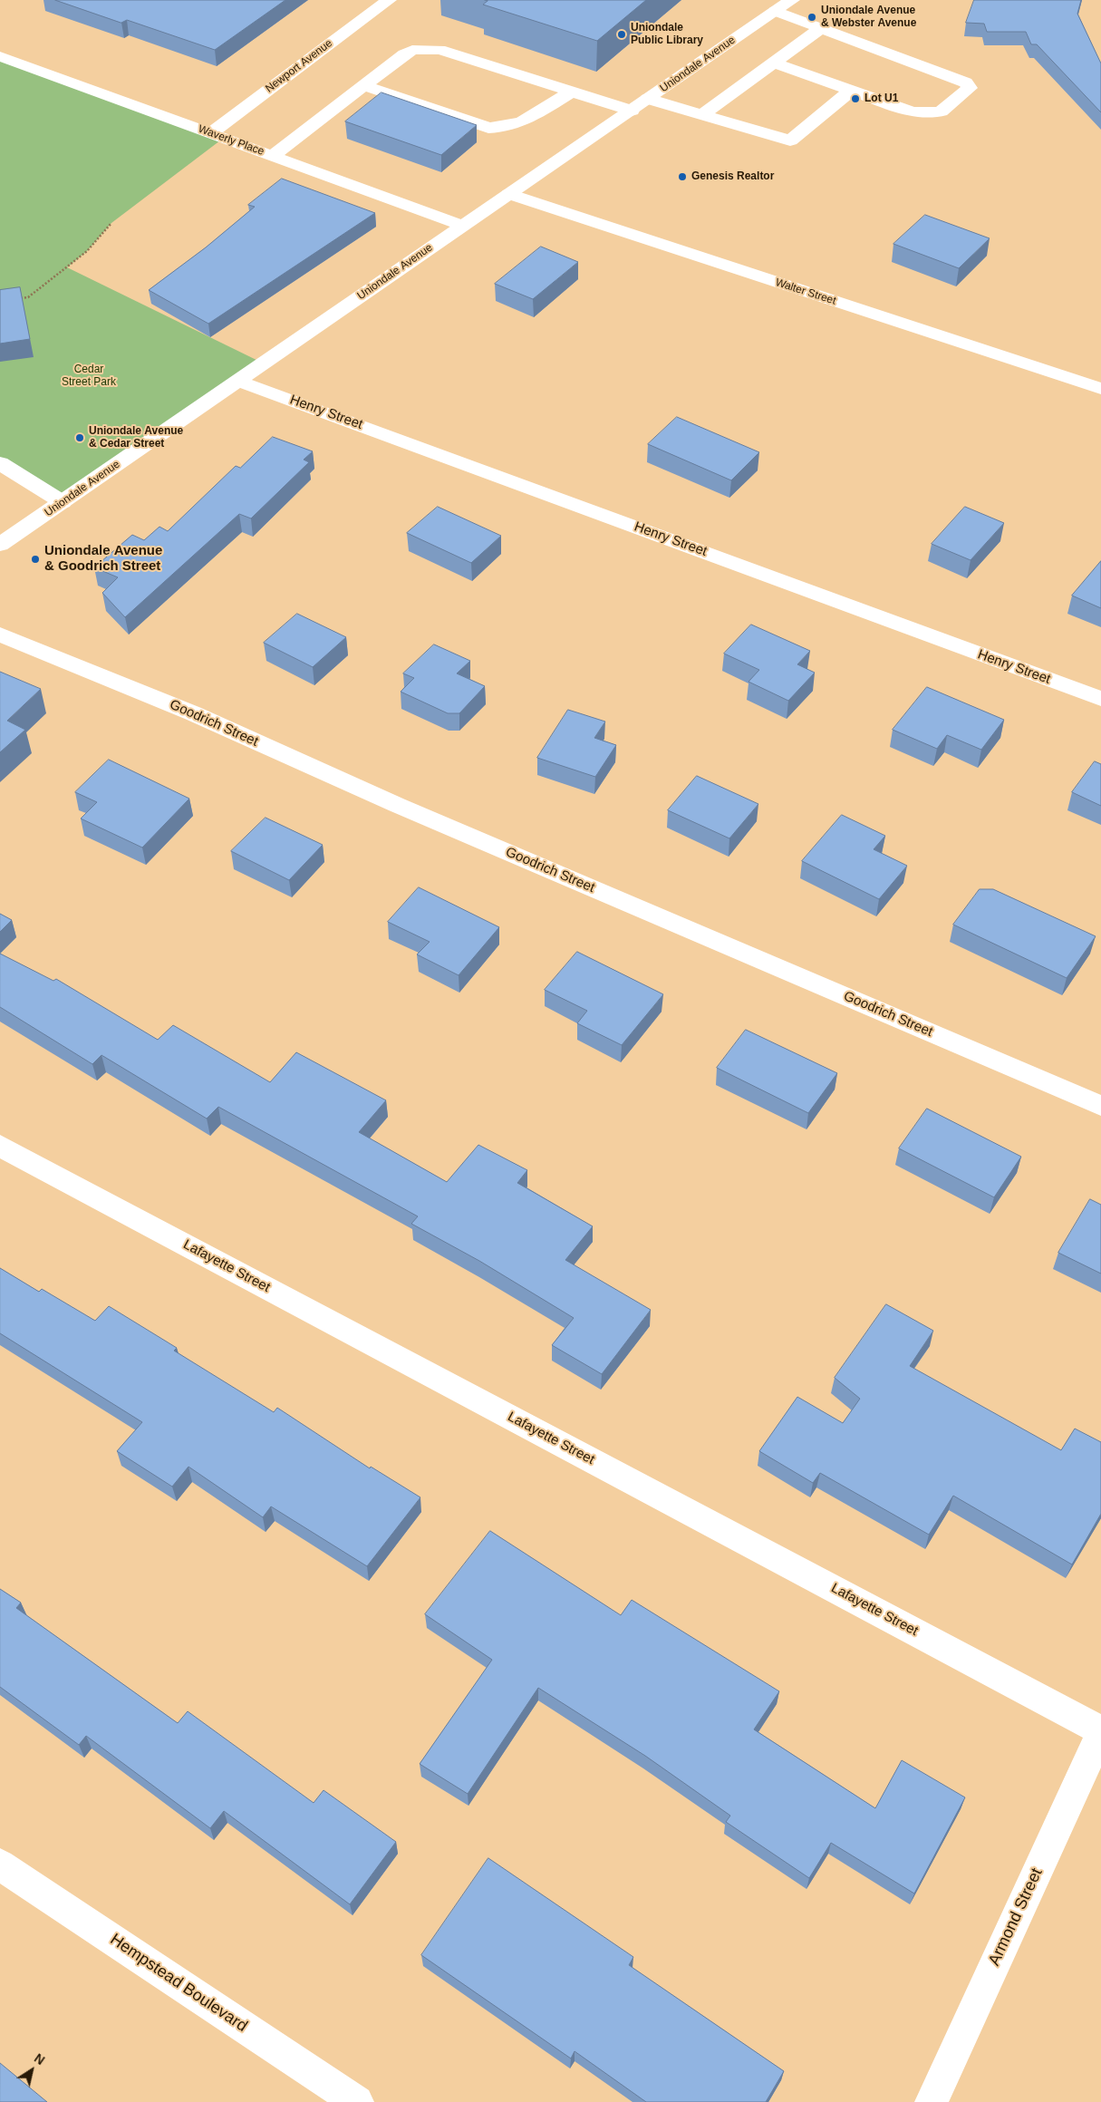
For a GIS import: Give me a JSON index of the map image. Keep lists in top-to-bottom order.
{
  "streets": {
    "street": [
      "Uniondale Avenue",
      "Newport Avenue",
      "Waverly Place",
      "Walter Street",
      "Henry Street",
      "Goodrich Street",
      "Lafayette Street",
      "Armond Street",
      "Hempstead Boulevard"
    ]
  },
  "crossings": [
    ["Uniondale Avenue", "Waverly Place"],
    ["Uniondale Avenue", "Walter Street"],
    ["Uniondale Avenue", "Henry Street"],
    ["Newport Avenue", "Waverly Place"],
    ["Lafayette Street", "Armond Street"]
  ],
  "parks": ["Cedar Street Park"],
  "places": [
    "Uniondale Avenue & Webster Avenue",
    "Uniondale Public Library",
    "Lot U1",
    "Genesis Realtor",
    "Uniondale Avenue & Cedar Street",
    "Uniondale Avenue & Goodrich Street"
  ],
  "north": "top right"
}
